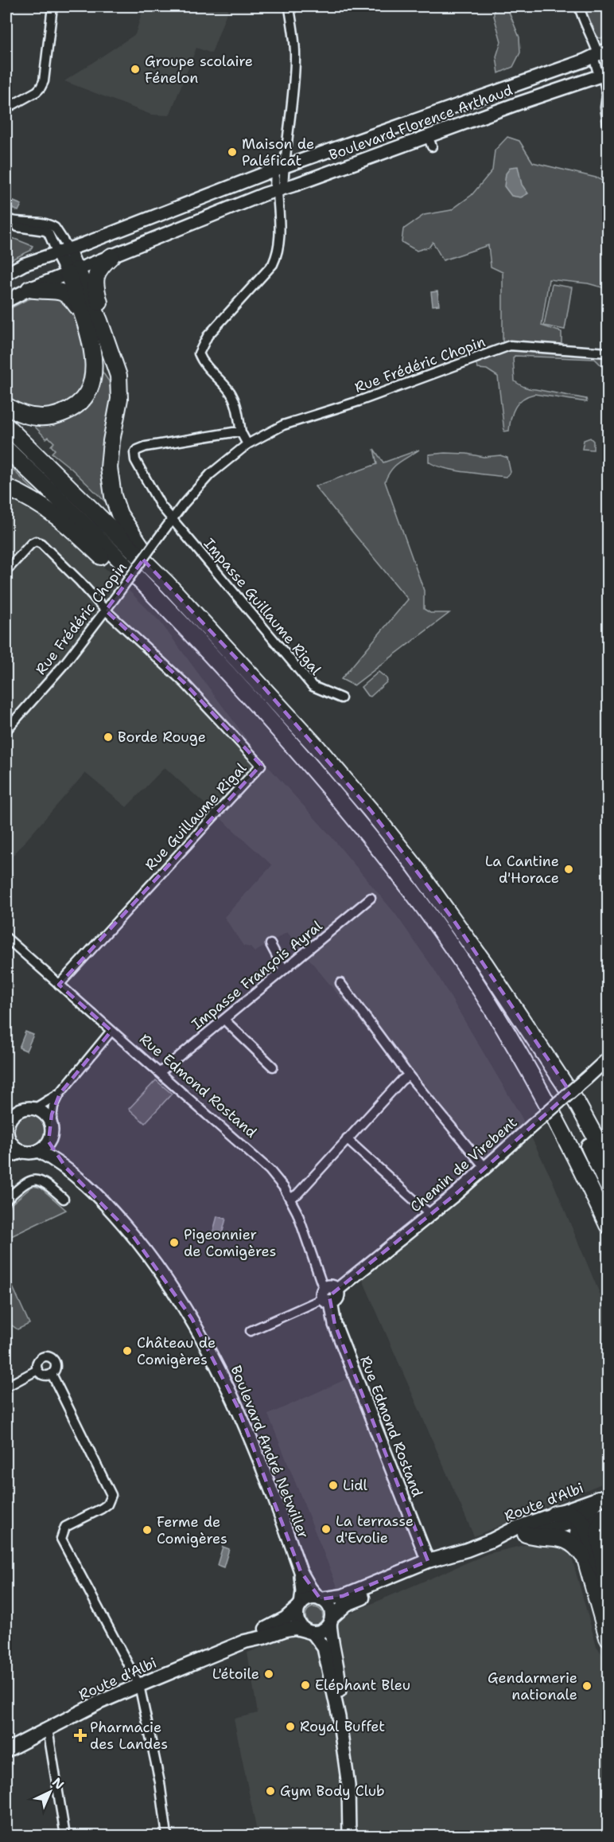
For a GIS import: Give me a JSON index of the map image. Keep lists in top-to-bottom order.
{
  "streets": {
    "main road": ["Route d'Albi"],
    "street": [
      "Boulevard Florence Arthaud",
      "Rue Frédéric Chopin",
      "Impasse Guillaume Rigal",
      "Rue Guillaume Rigal",
      "Impasse François Ayral",
      "Rue Edmond Rostand",
      "Chemin de Virebent",
      "Boulevard André Netwiller"
    ]
  },
  "crossings": [
    ["Rue Frédéric Chopin", "Impasse Guillaume Rigal"],
    ["Rue Frédéric Chopin", "Rue Guillaume Rigal"],
    ["Rue Guillaume Rigal", "Rue Edmond Rostand"],
    ["Impasse François Ayral", "Rue Edmond Rostand"],
    ["Rue Edmond Rostand", "Chemin de Virebent"],
    ["Rue Edmond Rostand", "Route d'Albi"],
    ["Boulevard André Netwiller", "Route d'Albi"]
  ],
  "places": {
    "other": [
      "Groupe scolaire Fénelon",
      "Maison de Paléficat",
      "Borde Rouge",
      "La Cantine d'Horace",
      "Pigeonnier de Comigères",
      "Château de Comigères",
      "Lidl",
      "La terrasse d'Evolie",
      "Ferme de Comigères",
      "L'étoile",
      "Eléphant Bleu",
      "Gendarmerie nationale",
      "Royal Buffet",
      "Gym Body Club"
    ],
    "health": ["Pharmacie des Landes"]
  },
  "north": "top right"
}
